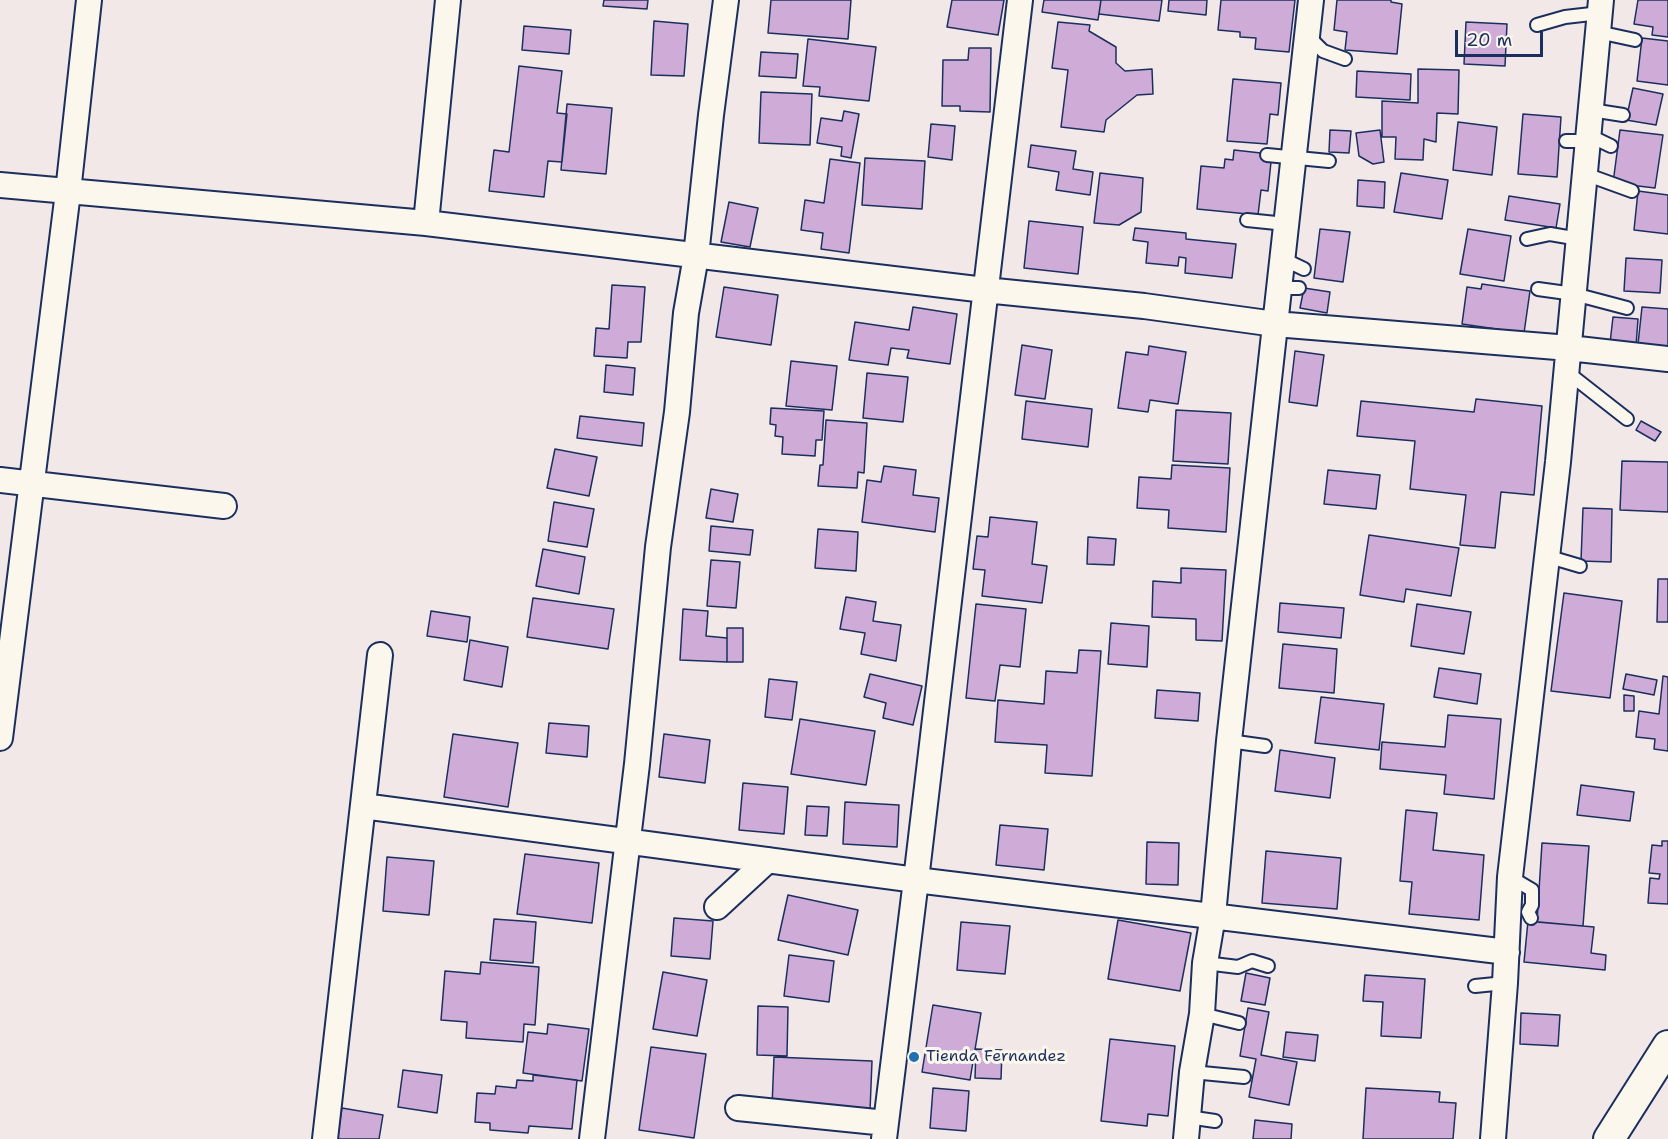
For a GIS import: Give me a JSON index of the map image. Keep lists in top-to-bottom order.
{
  "places": ["Tienda Fernandez"],
  "scale_bar": "20 m"
}
